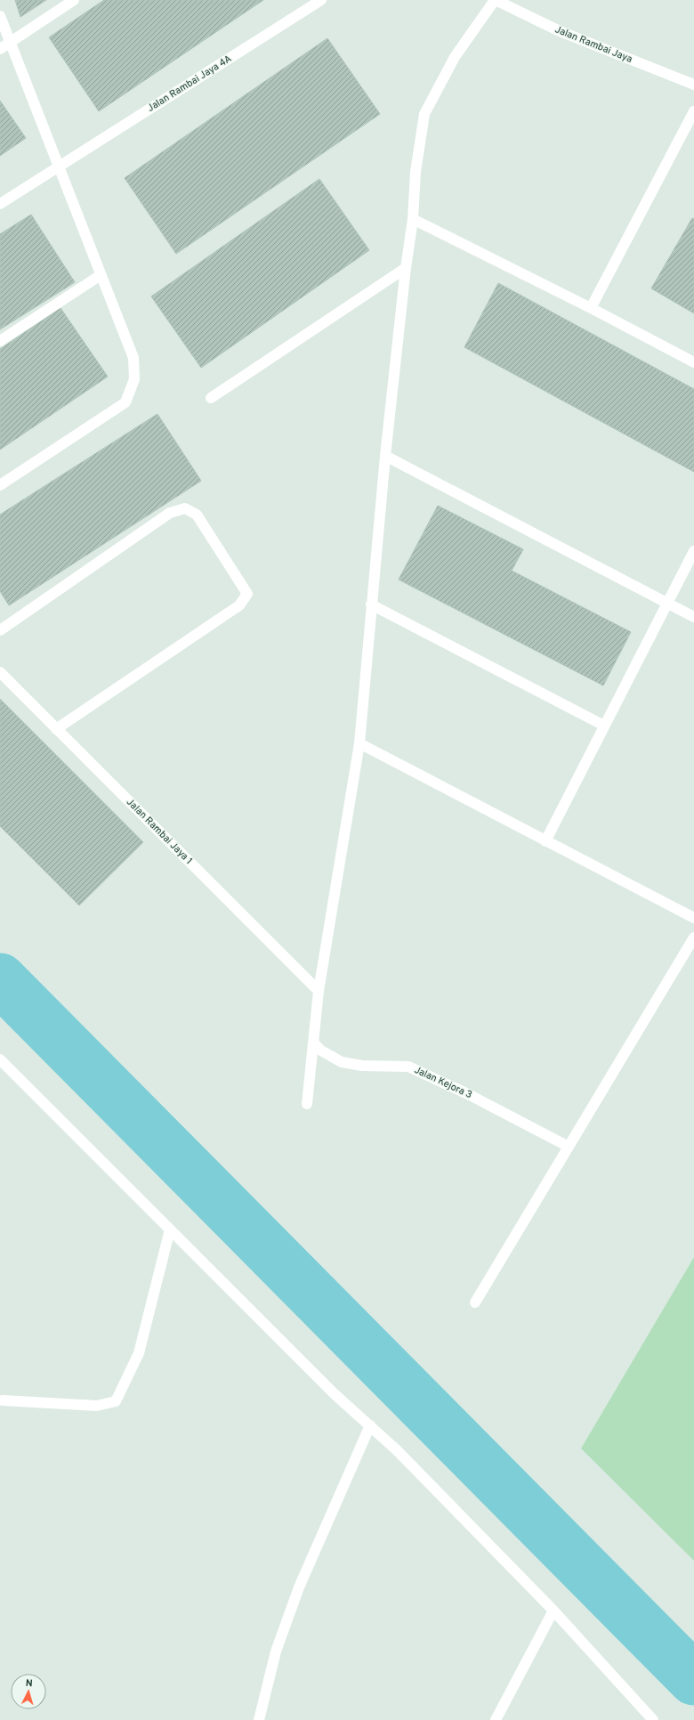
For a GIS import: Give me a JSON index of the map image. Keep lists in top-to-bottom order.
{
  "streets": {
    "street": [
      "Jalan Rambai Jaya",
      "Jalan Rambai Jaya 4A",
      "Jalan Rambai Jaya 1",
      "Jalan Kejora 3"
    ]
  },
  "north": "top"
}
